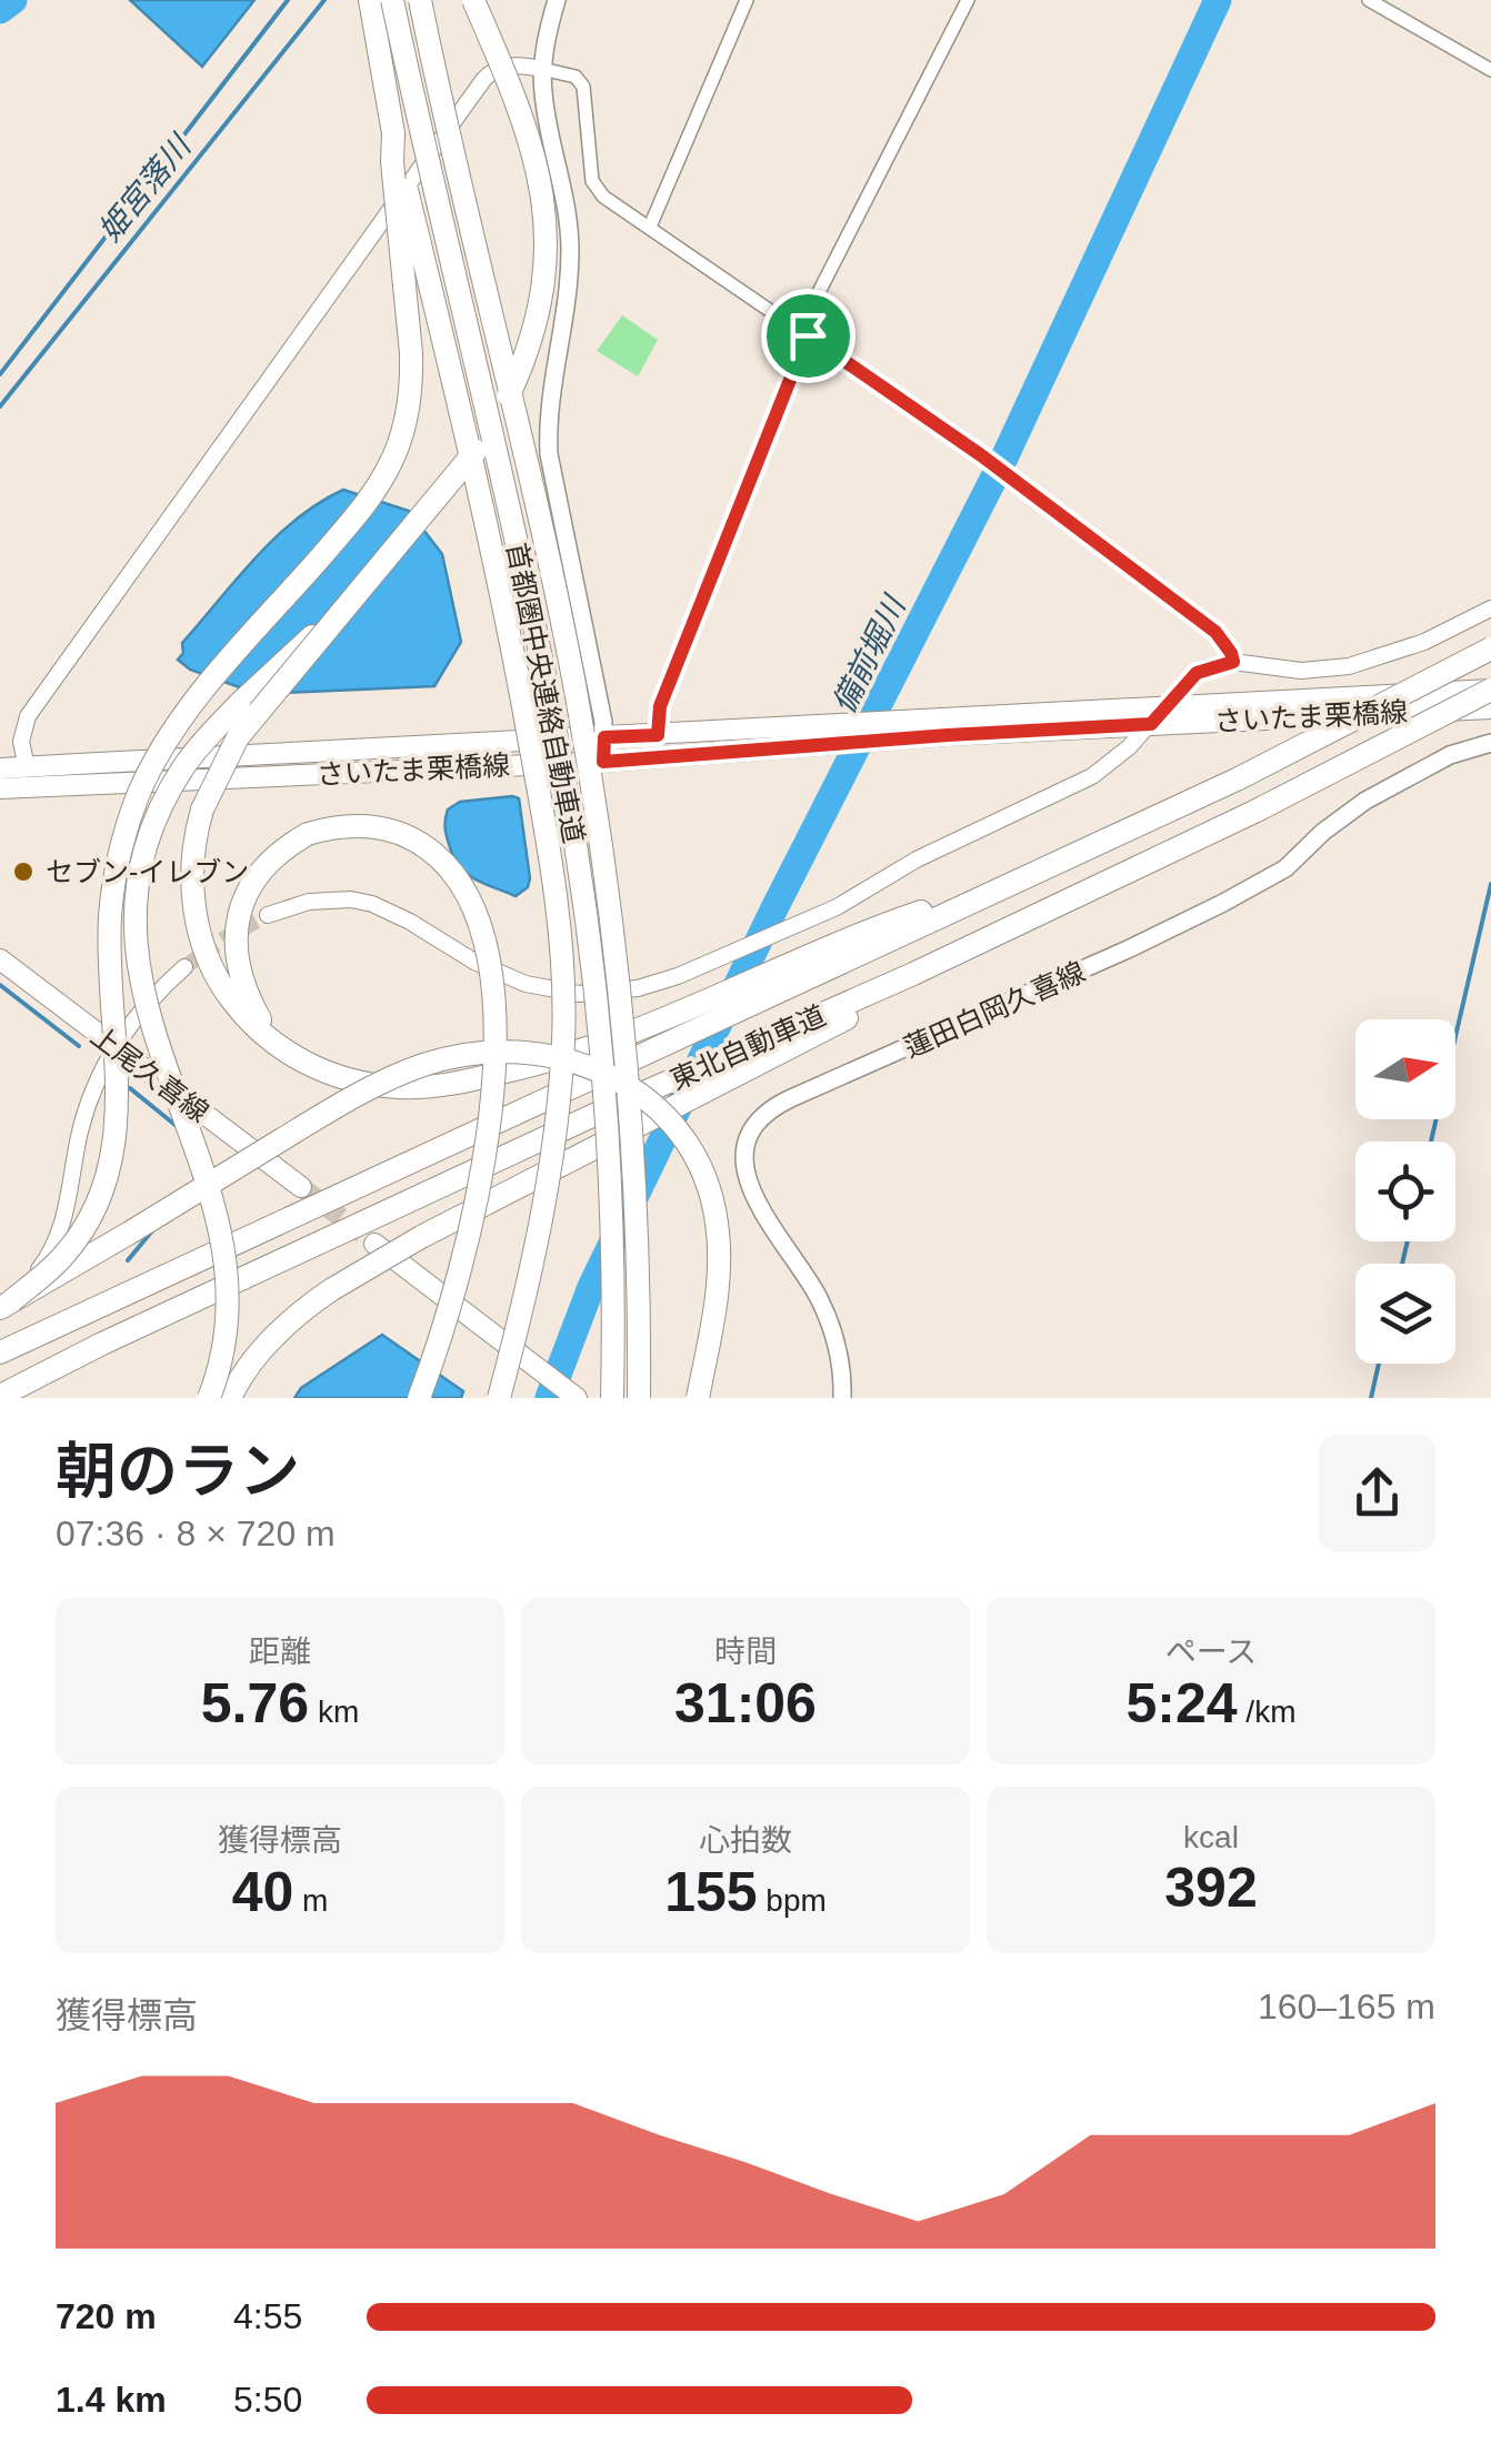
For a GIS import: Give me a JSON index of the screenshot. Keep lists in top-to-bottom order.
{
  "streets": {
    "highway": ["首都圏中央連絡自動車道", "東北自動車道"],
    "main road": ["さいたま栗橋線", "蓮田白岡久喜線", "上尾久喜線"]
  },
  "crossings": [
    ["さいたま栗橋線", "東北自動車道"]
  ],
  "water": ["姫宮落川", "備前堀川"],
  "places": ["セブン-イレブン"],
  "north": "right",
  "page": {
    "heading": ["朝のラン", "07:36 · 8 × 720 m"],
    "stats": [
      ["距離", "5.76 km"],
      ["時間", "31:06"],
      ["ペース", "5:24 /km"],
      ["獲得標高", "40 m"],
      ["心拍数", "155 bpm"],
      ["kcal", "392"]
    ],
    "chart": ["獲得標高", "160–165 m"],
    "list": [
      {
        "name": "720 m",
        "note": "4:55"
      },
      {
        "name": "1.4 km",
        "note": "5:50"
      }
    ]
  }
}
